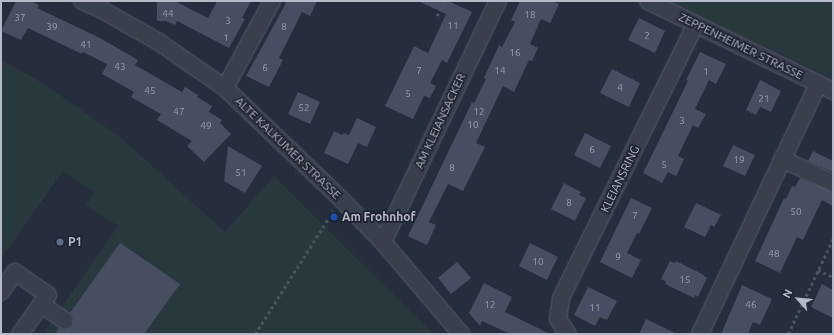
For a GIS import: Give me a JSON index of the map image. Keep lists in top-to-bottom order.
{
  "streets": {
    "street": [
      "ZEPPENHEIMER STRASSE",
      "AM KLEIANSACKER",
      "ALTE KALKUMER STRASSE",
      "KLEIANSRING"
    ]
  },
  "crossings": [
    ["ZEPPENHEIMER STRASSE", "KLEIANSRING"],
    ["AM KLEIANSACKER", "ALTE KALKUMER STRASSE"]
  ],
  "places": ["Am Frohnhof", "P1"],
  "house_numbers": [
    "44",
    "18",
    "37",
    "3",
    "11",
    "39",
    "8",
    "2",
    "1",
    "41",
    "16",
    "43",
    "6",
    "7",
    "14",
    "1",
    "4",
    "45",
    "5",
    "21",
    "52",
    "47",
    "12",
    "3",
    "10",
    "49",
    "6",
    "19",
    "5",
    "8",
    "51",
    "8",
    "50",
    "7",
    "48",
    "9",
    "10",
    "15",
    "12",
    "46",
    "11"
  ],
  "north": "top left"
}
